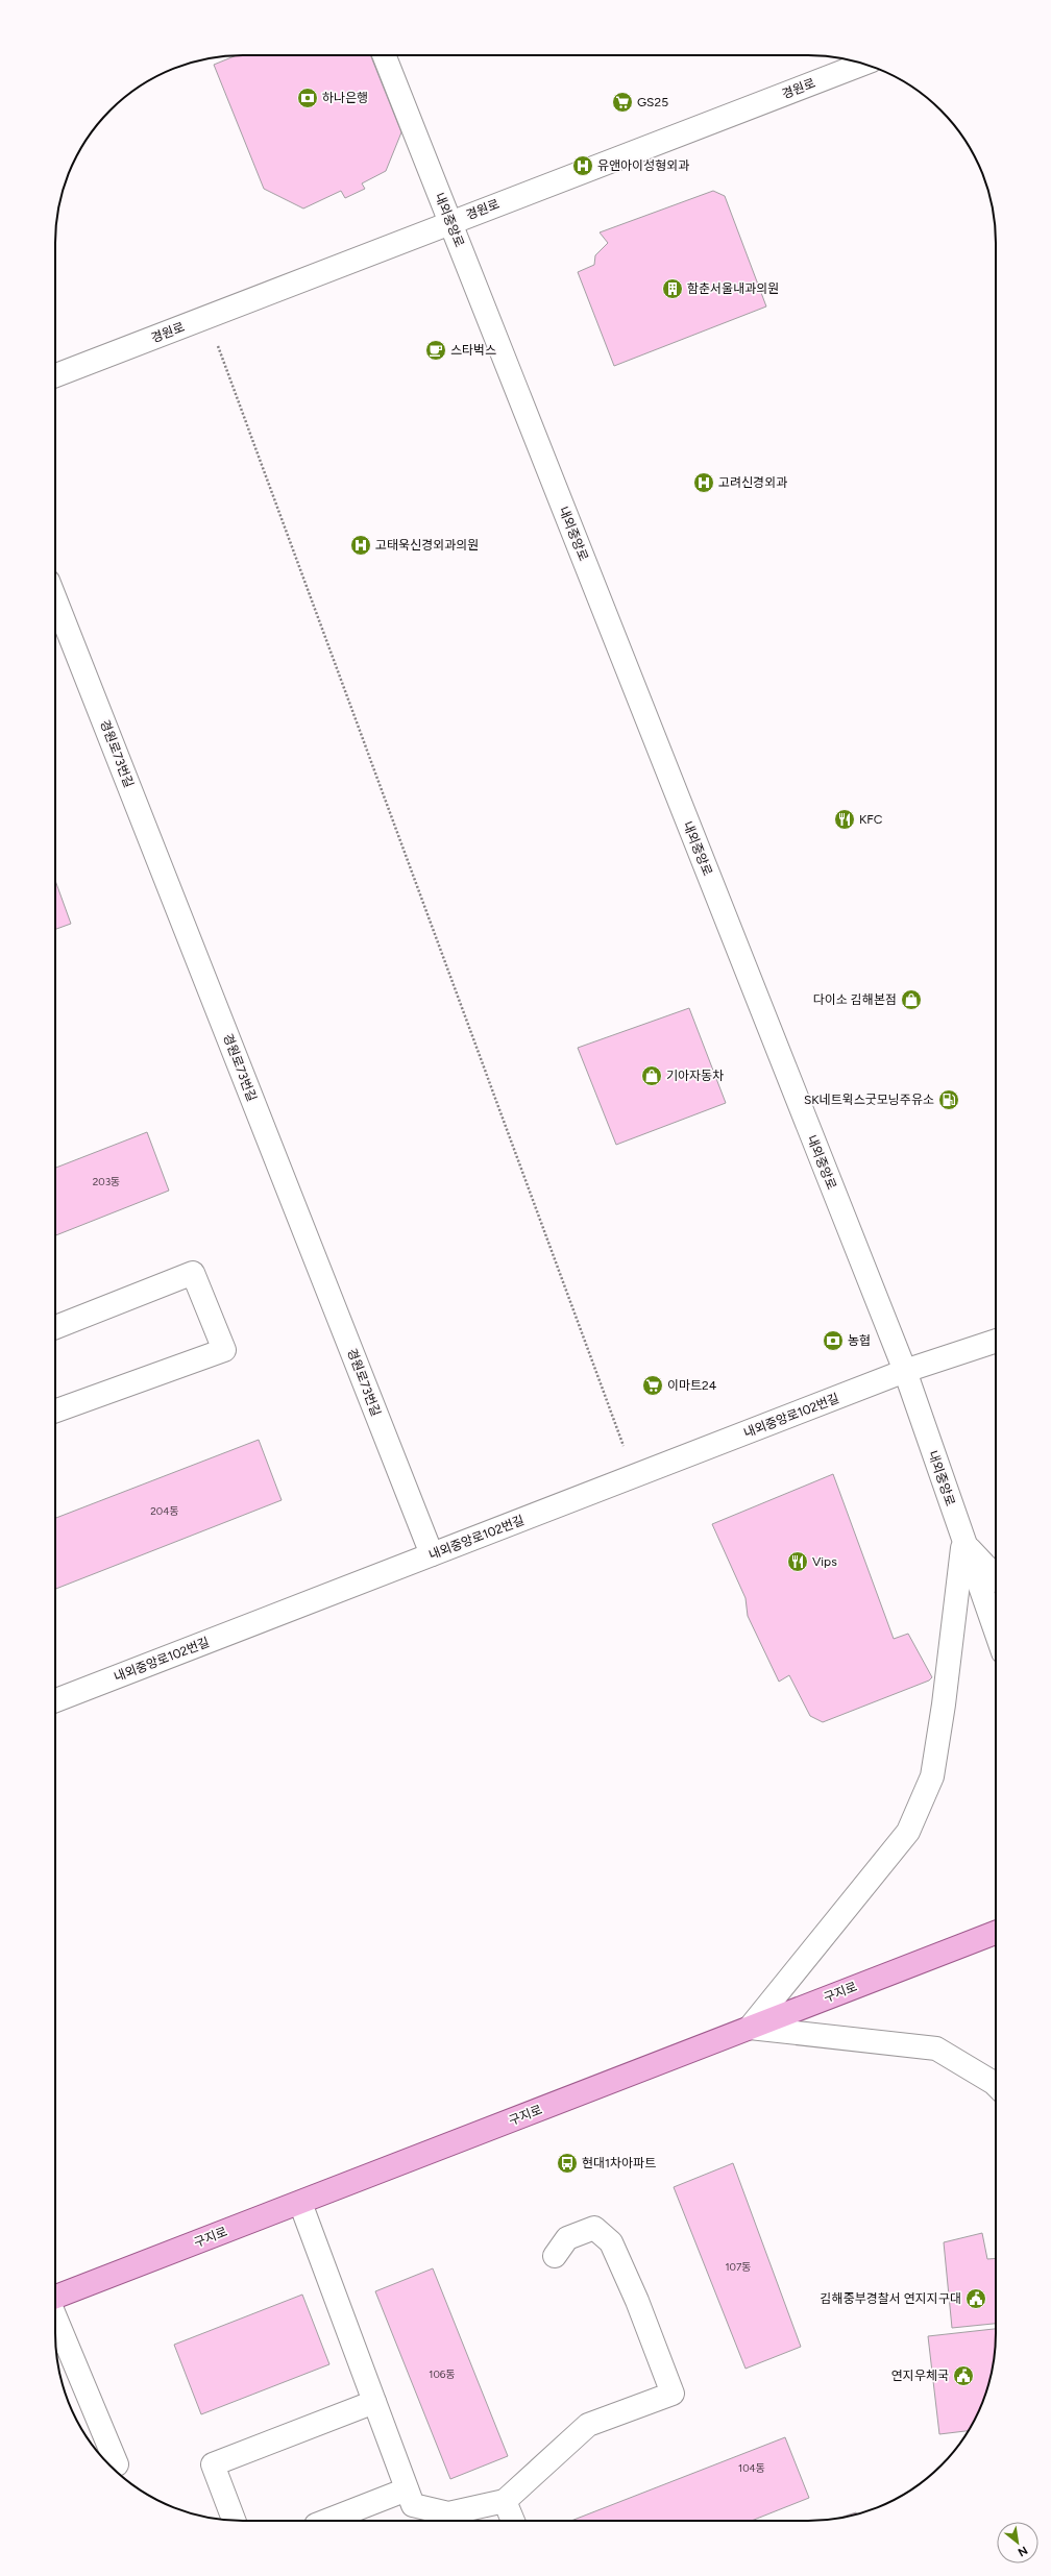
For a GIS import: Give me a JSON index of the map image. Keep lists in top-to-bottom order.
{
  "streets": {
    "main road": ["구지로"],
    "street": [
      "경원로",
      "내외중앙로",
      "경원로73번길",
      "내외중앙로102번길"
    ]
  },
  "crossings": [
    ["경원로", "내외중앙로"],
    ["내외중앙로", "내외중앙로102번길"],
    ["경원로73번길", "내외중앙로102번길"]
  ],
  "places": {
    "bank": ["하나은행", "농협"],
    "supermarket": ["GS25", "이마트24"],
    "hospital": ["유앤아이성형외과", "고려신경외과", "고태욱신경외과의원"],
    "building": ["함춘서울내과의원"],
    "cafe": ["스타벅스"],
    "restaurant": ["KFC", "Vips"],
    "shop": ["다이소 김해본점", "기아자동차"],
    "fuel station": ["SK네트윅스굿모닝주유소"],
    "bus stop": ["현대1차아파트"],
    "public building": ["김해중부경찰서 연지지구대", "연지우체국"]
  },
  "house_numbers": [
    "203동",
    "204동",
    "107동",
    "106동",
    "104동"
  ],
  "north": "bottom right"
}
